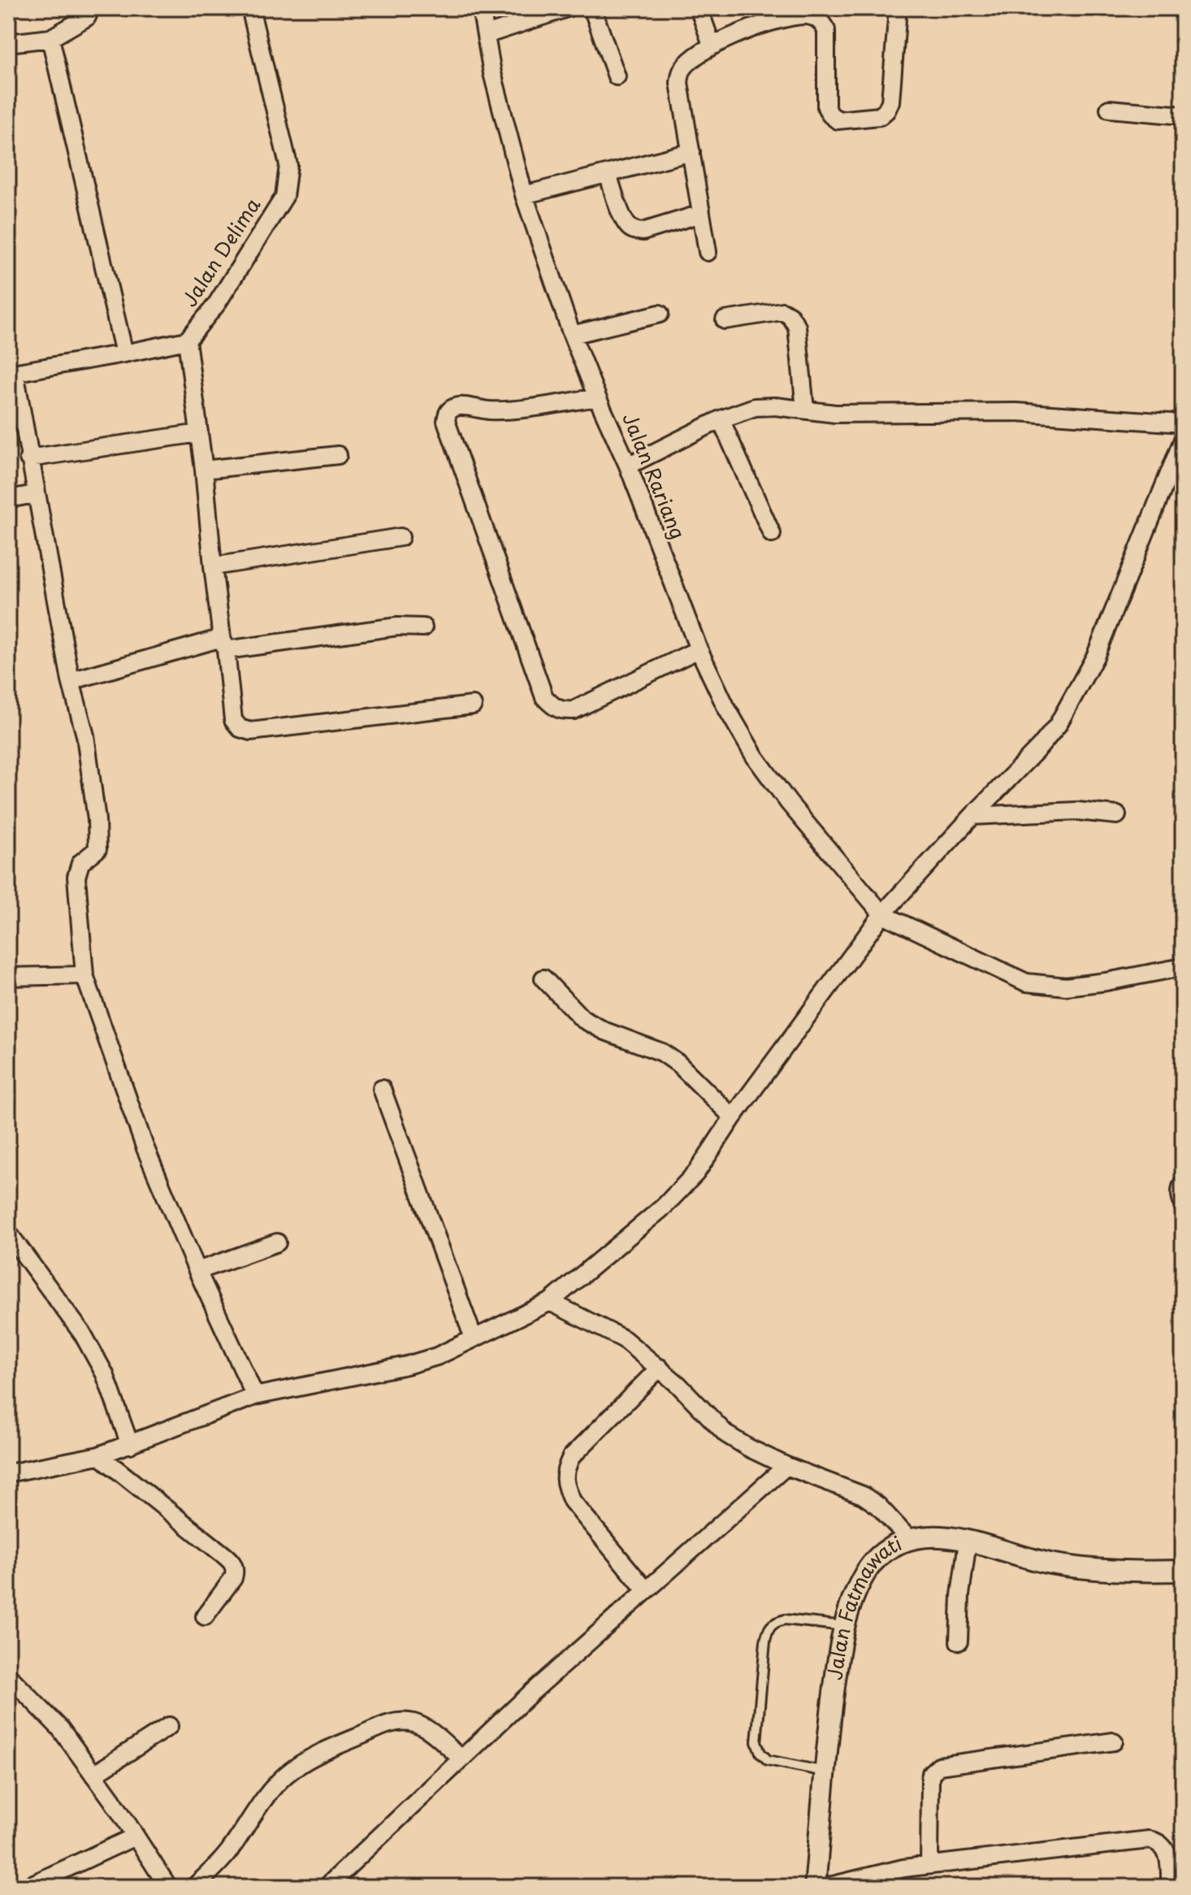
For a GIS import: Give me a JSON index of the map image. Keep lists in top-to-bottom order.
{
  "streets": {
    "street": ["Jalan Delima", "Jalan Rariang", "Jalan Fatmawati"]
  }
}
